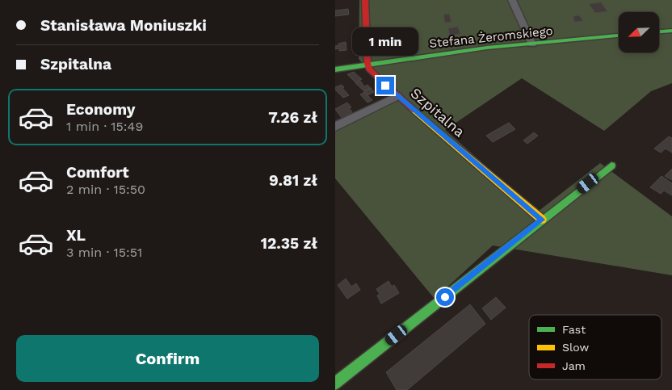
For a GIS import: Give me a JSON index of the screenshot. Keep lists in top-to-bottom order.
{
  "streets": {
    "street": ["Stefana Żeromskiego", "Szpitalna"]
  },
  "crossings": [
    ["Stefana Żeromskiego", "Szpitalna"]
  ],
  "legend": ["Fast", "Slow", "Jam"],
  "north": "bottom left",
  "page": {
    "banner": ["Stanisława Moniuszki", "Szpitalna"],
    "bubble": "1 min",
    "list": [
      {
        "name": "Economy",
        "note": "1 min · 15:49",
        "value": "7.26 zł"
      },
      {
        "name": "Comfort",
        "note": "2 min · 15:50",
        "value": "9.81 zł"
      },
      {
        "name": "XL",
        "note": "3 min · 15:51",
        "value": "12.35 zł"
      }
    ],
    "buttons": "Confirm"
  }
}
